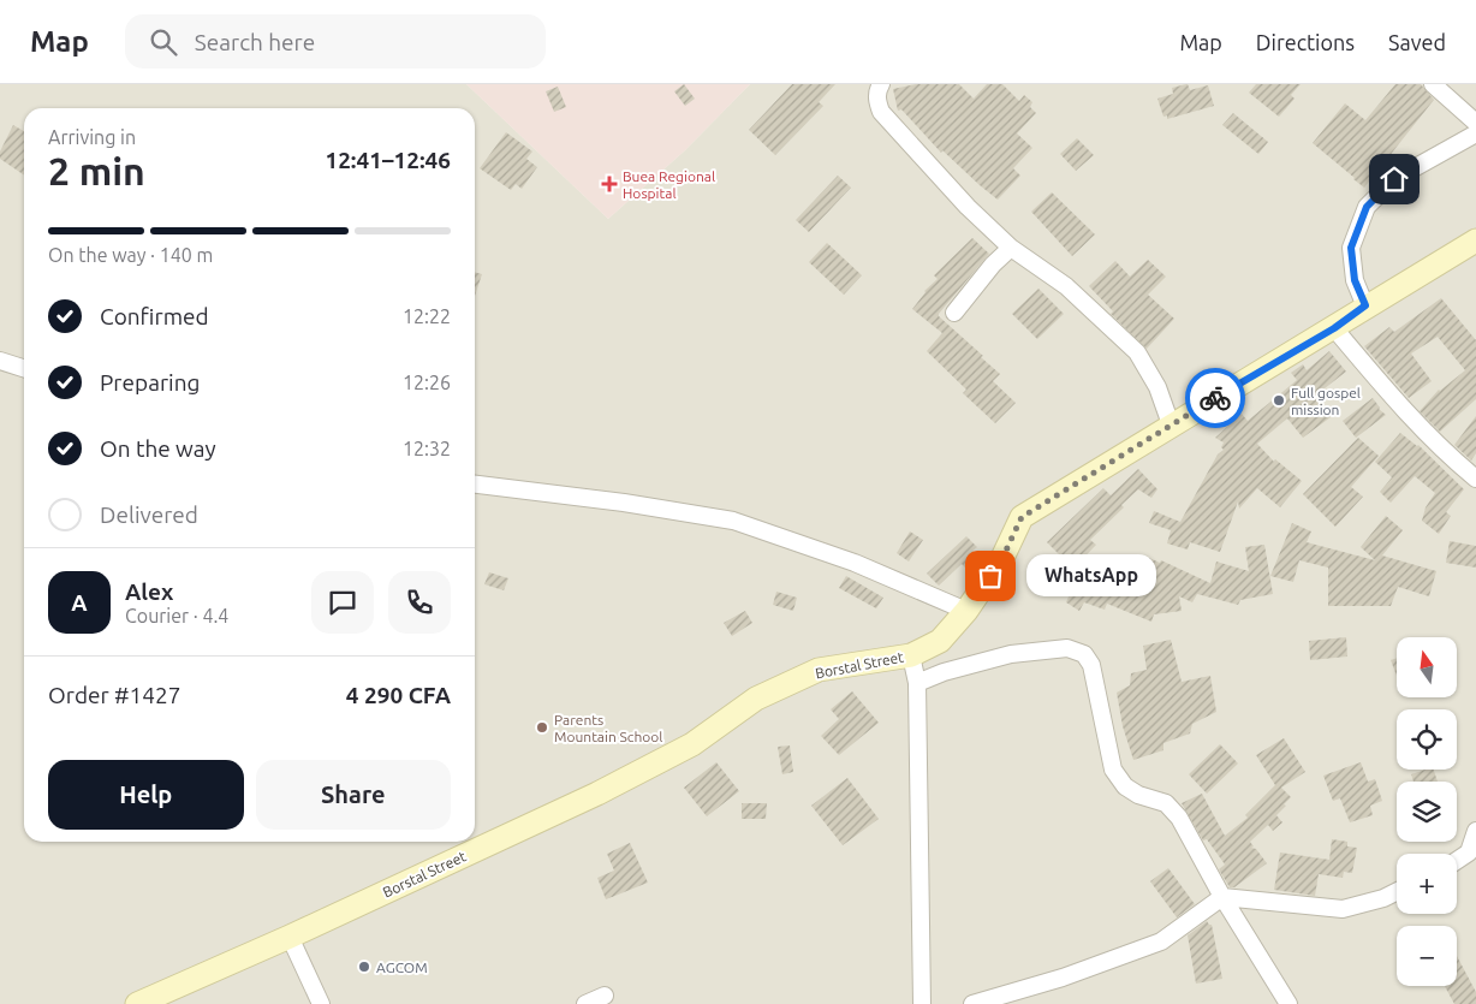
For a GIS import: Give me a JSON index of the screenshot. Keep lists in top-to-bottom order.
{
  "streets": {
    "street": ["Borstal Street"]
  },
  "places": {
    "health": ["Buea Regional Hospital"],
    "other": [
      "Full gospel mission",
      "WhatsApp",
      "Parents Mountain School",
      "AGCOM"
    ]
  },
  "north": "top",
  "page": {
    "header": "Map",
    "search": "Search here",
    "nav": ["Map", "Directions", "Saved"],
    "heading": ["2 min", "Arriving in", "12:41–12:46"],
    "panel": [
      "Alex",
      "Courier · 4.4",
      "Order #1427",
      "4 290 CFA"
    ],
    "bar": "On the way · 140 m",
    "list": [
      ["Confirmed", "12:22"],
      ["Preparing", "12:26"],
      ["On the way", "12:32"],
      "Delivered"
    ],
    "bubble": "WhatsApp",
    "round": "A",
    "map_buttons": ["+", "−"],
    "buttons": ["Help", "Share"]
  }
}
